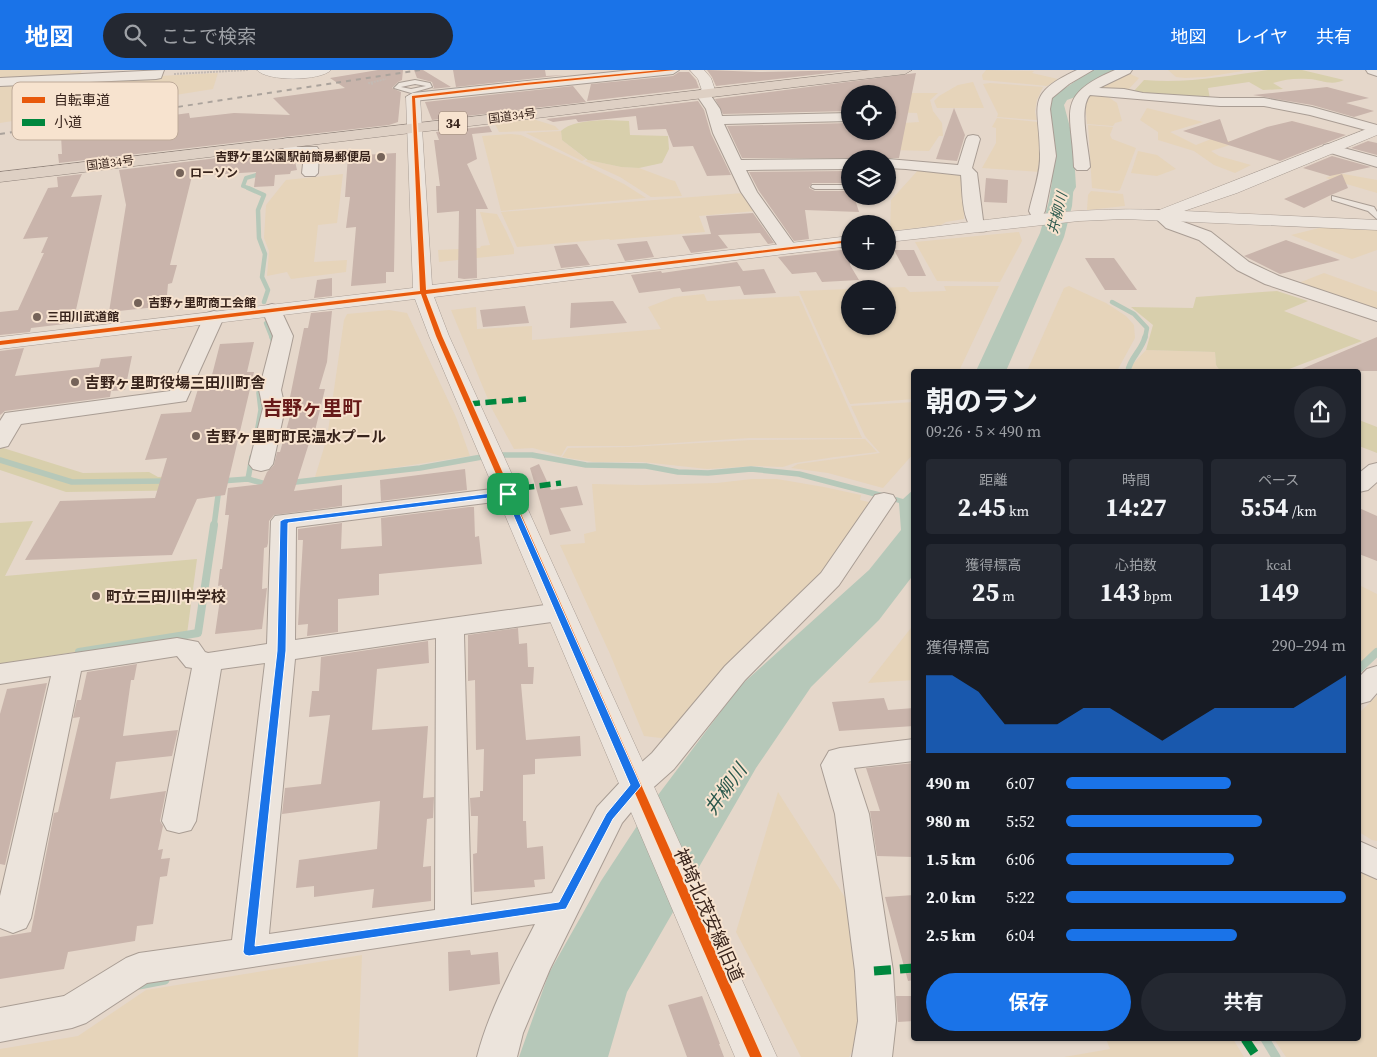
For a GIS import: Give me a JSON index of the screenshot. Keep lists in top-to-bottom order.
{
  "streets": {
    "highway": ["国道34号", "34"],
    "street": ["神埼北茂安線旧道"]
  },
  "crossings": [
    ["国道34号", "神埼北茂安線旧道"]
  ],
  "districts": ["吉野ヶ里町"],
  "water": ["井柳川"],
  "places": [
    "吉野ケ里公園駅前簡易郵便局",
    "ローソン",
    "吉野ヶ里町商工会館",
    "三田川武道館",
    "吉野ヶ里町役場三田川町舎",
    "吉野ヶ里町町民温水プール",
    "町立三田川中学校"
  ],
  "legend": ["自転車道", "小道"],
  "page": {
    "header": "地図",
    "search": "ここで検索",
    "nav": ["地図", "レイヤ", "共有"],
    "map_buttons": ["+", "−"],
    "heading": ["朝のラン", "09:26 · 5 × 490 m"],
    "stats": [
      ["距離", "2.45 km"],
      ["時間", "14:27"],
      ["ペース", "5:54 /km"],
      ["獲得標高", "25 m"],
      ["心拍数", "143 bpm"],
      ["kcal", "149"]
    ],
    "chart": ["獲得標高", "290–294 m"],
    "list": [
      {
        "name": "490 m",
        "note": "6:07"
      },
      {
        "name": "980 m",
        "note": "5:52"
      },
      {
        "name": "1.5 km",
        "note": "6:06"
      },
      {
        "name": "2.0 km",
        "note": "5:22"
      },
      {
        "name": "2.5 km",
        "note": "6:04"
      }
    ],
    "buttons": ["保存", "共有"]
  }
}
